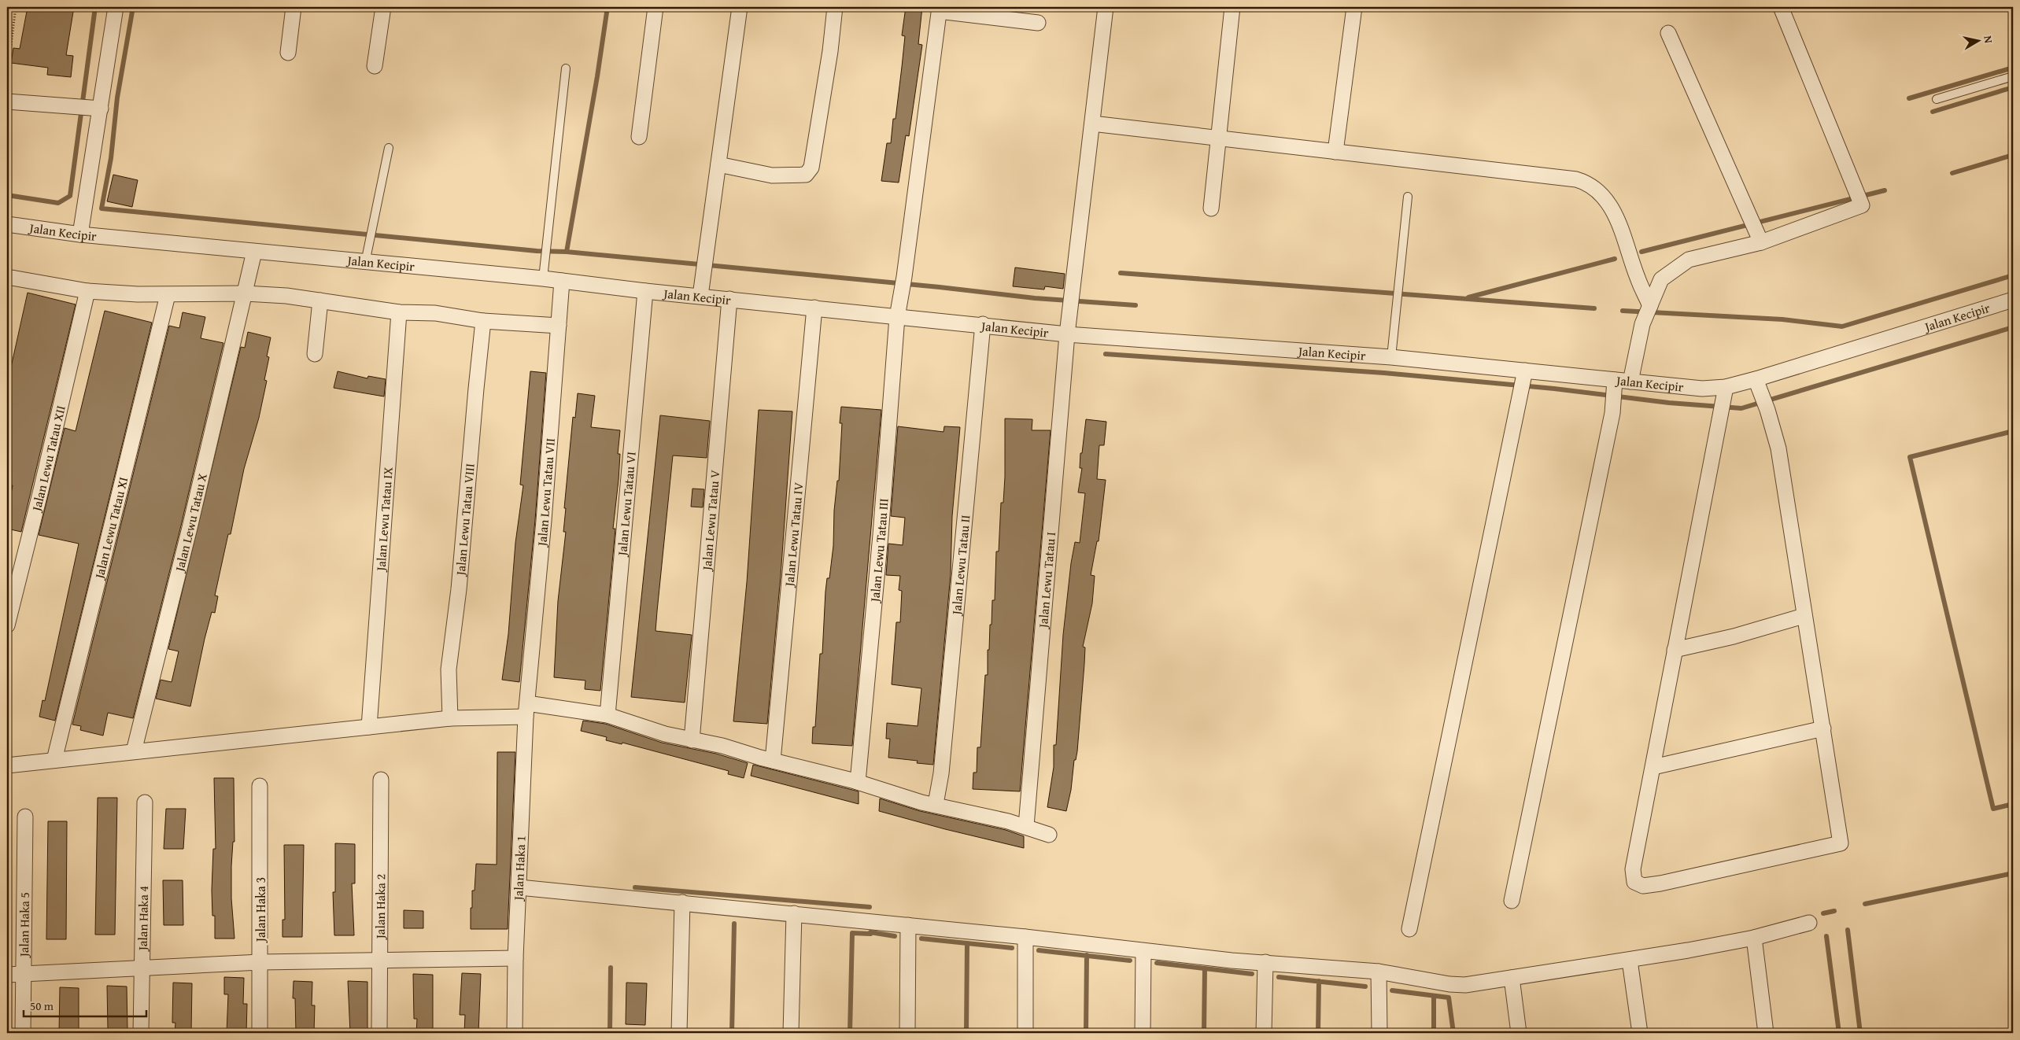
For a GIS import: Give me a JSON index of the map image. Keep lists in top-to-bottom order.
{
  "streets": {
    "street": [
      "Jalan Kecipir",
      "Jalan Lewu Tatau XII",
      "Jalan Lewu Tatau VII",
      "Jalan Lewu Tatau VI",
      "Jalan Lewu Tatau IX",
      "Jalan Lewu Tatau V",
      "Jalan Lewu Tatau VIII",
      "Jalan Lewu Tatau X",
      "Jalan Lewu Tatau XI",
      "Jalan Lewu Tatau IV",
      "Jalan Lewu Tatau III",
      "Jalan Lewu Tatau II",
      "Jalan Lewu Tatau I",
      "Jalan Haka 1",
      "Jalan Haka 2",
      "Jalan Haka 3",
      "Jalan Haka 4",
      "Jalan Haka 5"
    ]
  },
  "crossings": [
    ["Jalan Kecipir", "Jalan Lewu Tatau VII"],
    ["Jalan Kecipir", "Jalan Lewu Tatau VI"],
    ["Jalan Kecipir", "Jalan Lewu Tatau V"],
    ["Jalan Kecipir", "Jalan Lewu Tatau X"],
    ["Jalan Kecipir", "Jalan Lewu Tatau IV"],
    ["Jalan Kecipir", "Jalan Lewu Tatau III"],
    ["Jalan Kecipir", "Jalan Lewu Tatau II"],
    ["Jalan Kecipir", "Jalan Lewu Tatau I"],
    ["Jalan Lewu Tatau VII", "Jalan Haka 1"]
  ],
  "scale_bar": "50 m",
  "north": "right"
}
